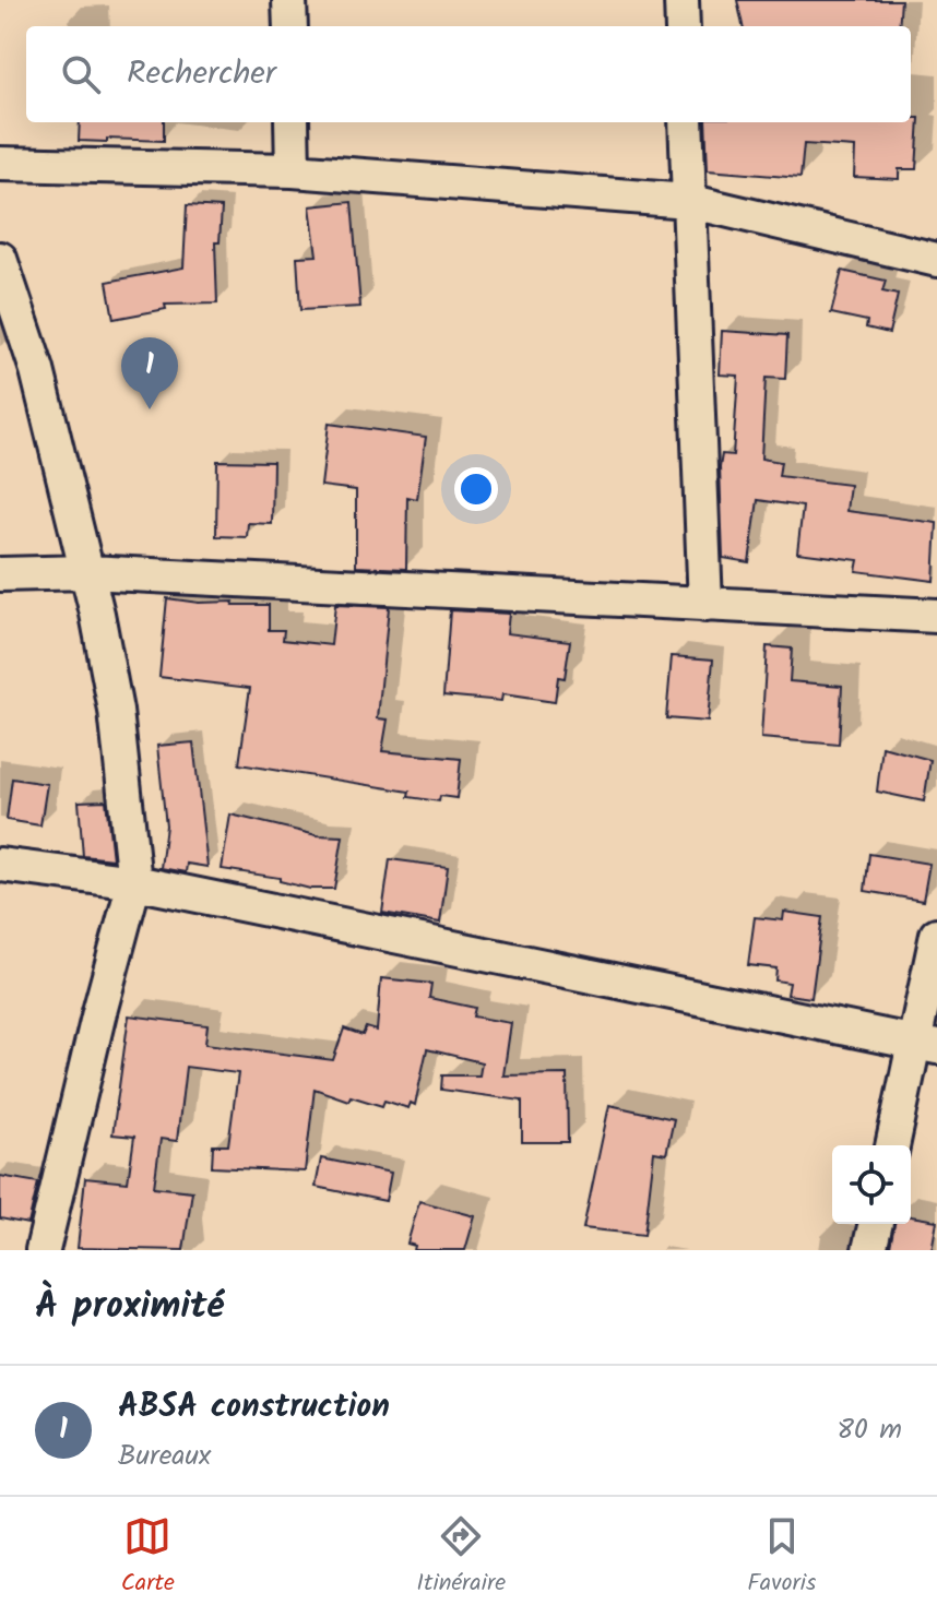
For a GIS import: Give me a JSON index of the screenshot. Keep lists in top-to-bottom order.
{
  "page": {
    "search": "Rechercher",
    "pins": "1",
    "heading": "À proximité",
    "list": [
      {
        "mark": "1",
        "name": "ABSA construction",
        "note": "Bureaux",
        "value": "80 m"
      }
    ],
    "nav": ["Carte", "Itinéraire", "Favoris"]
  }
}
